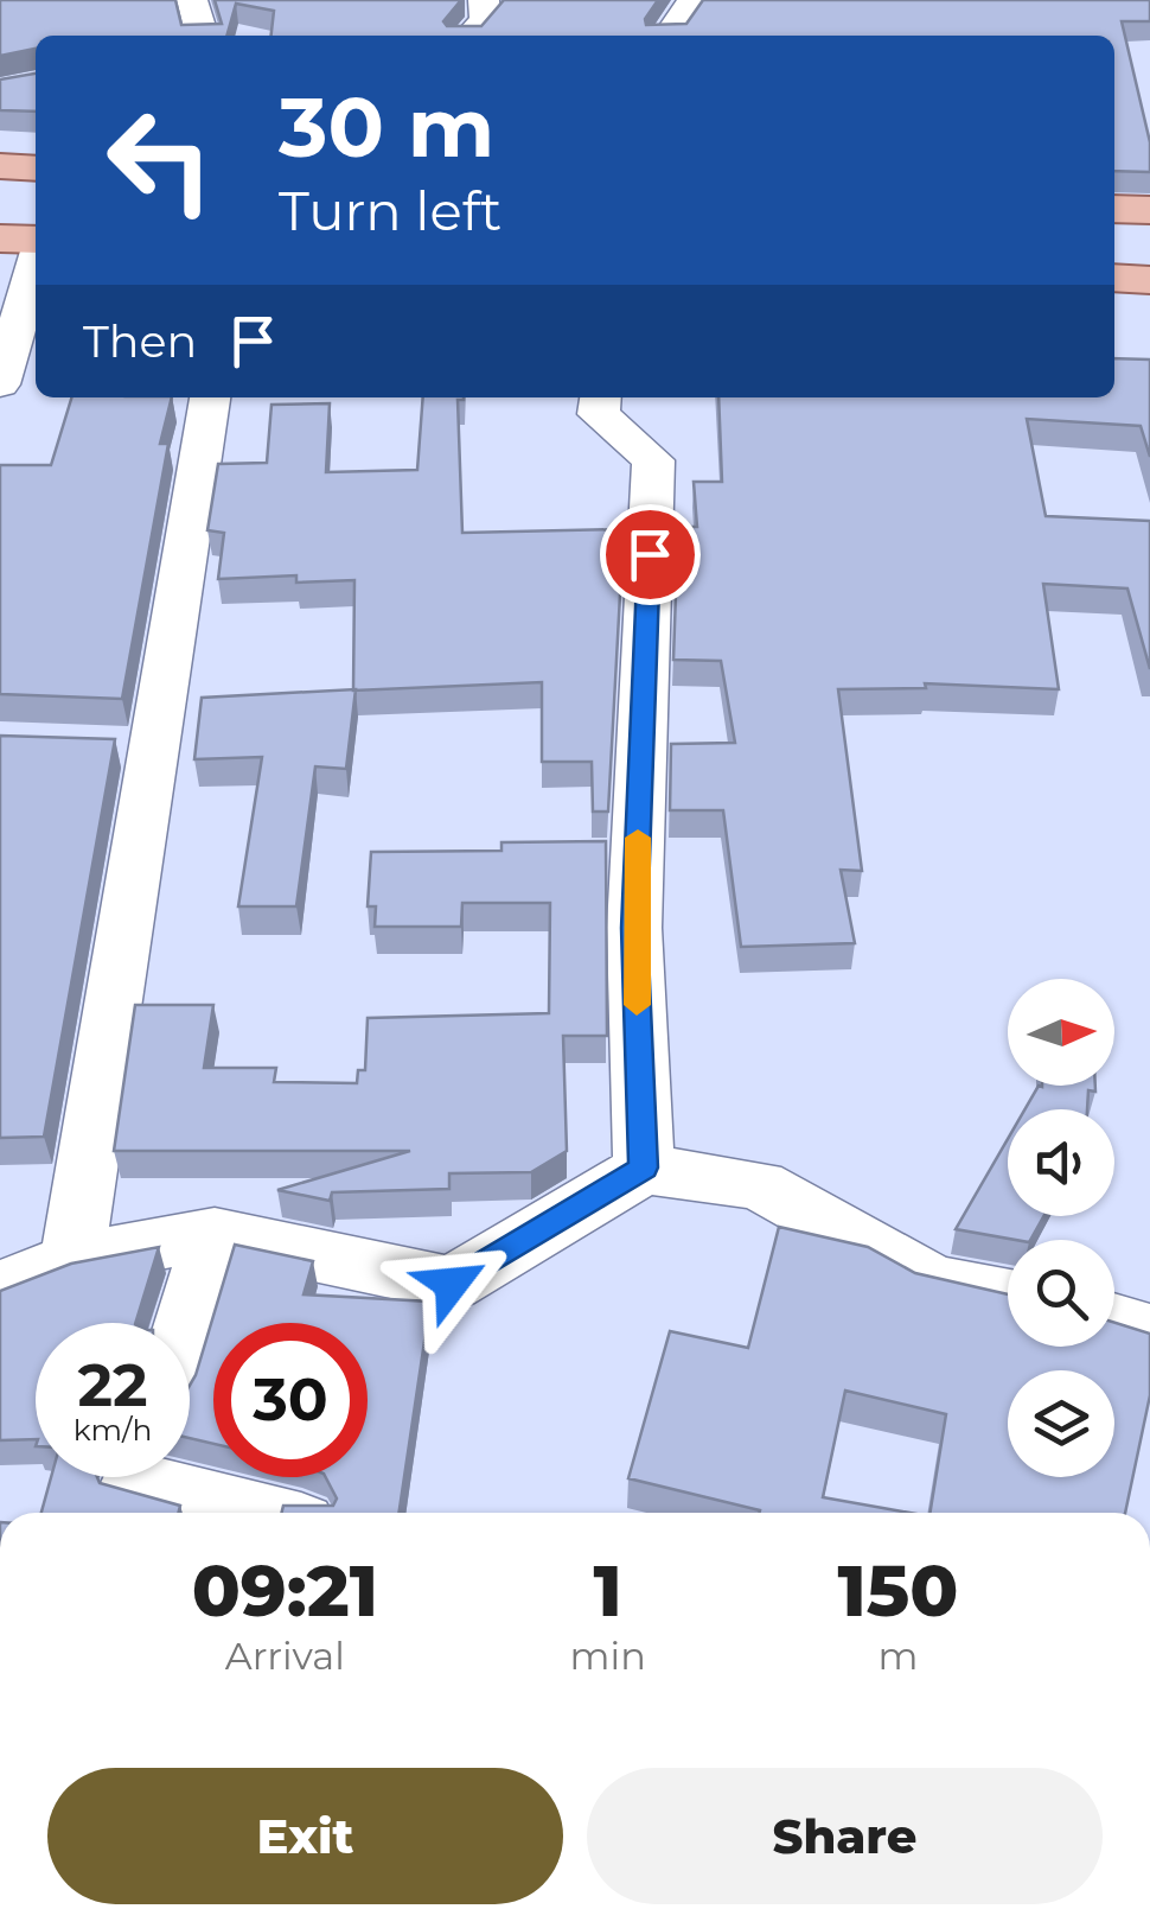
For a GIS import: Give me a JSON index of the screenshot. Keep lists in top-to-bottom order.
{
  "north": "right",
  "page": {
    "turn": ["30 m", "Turn left"],
    "then": "Then",
    "speed": "22 km/h",
    "limit": "30",
    "eta": [
      "09:21",
      "Arrival",
      "1",
      "min",
      "150",
      "m"
    ],
    "buttons": ["Exit", "Share"]
  }
}
